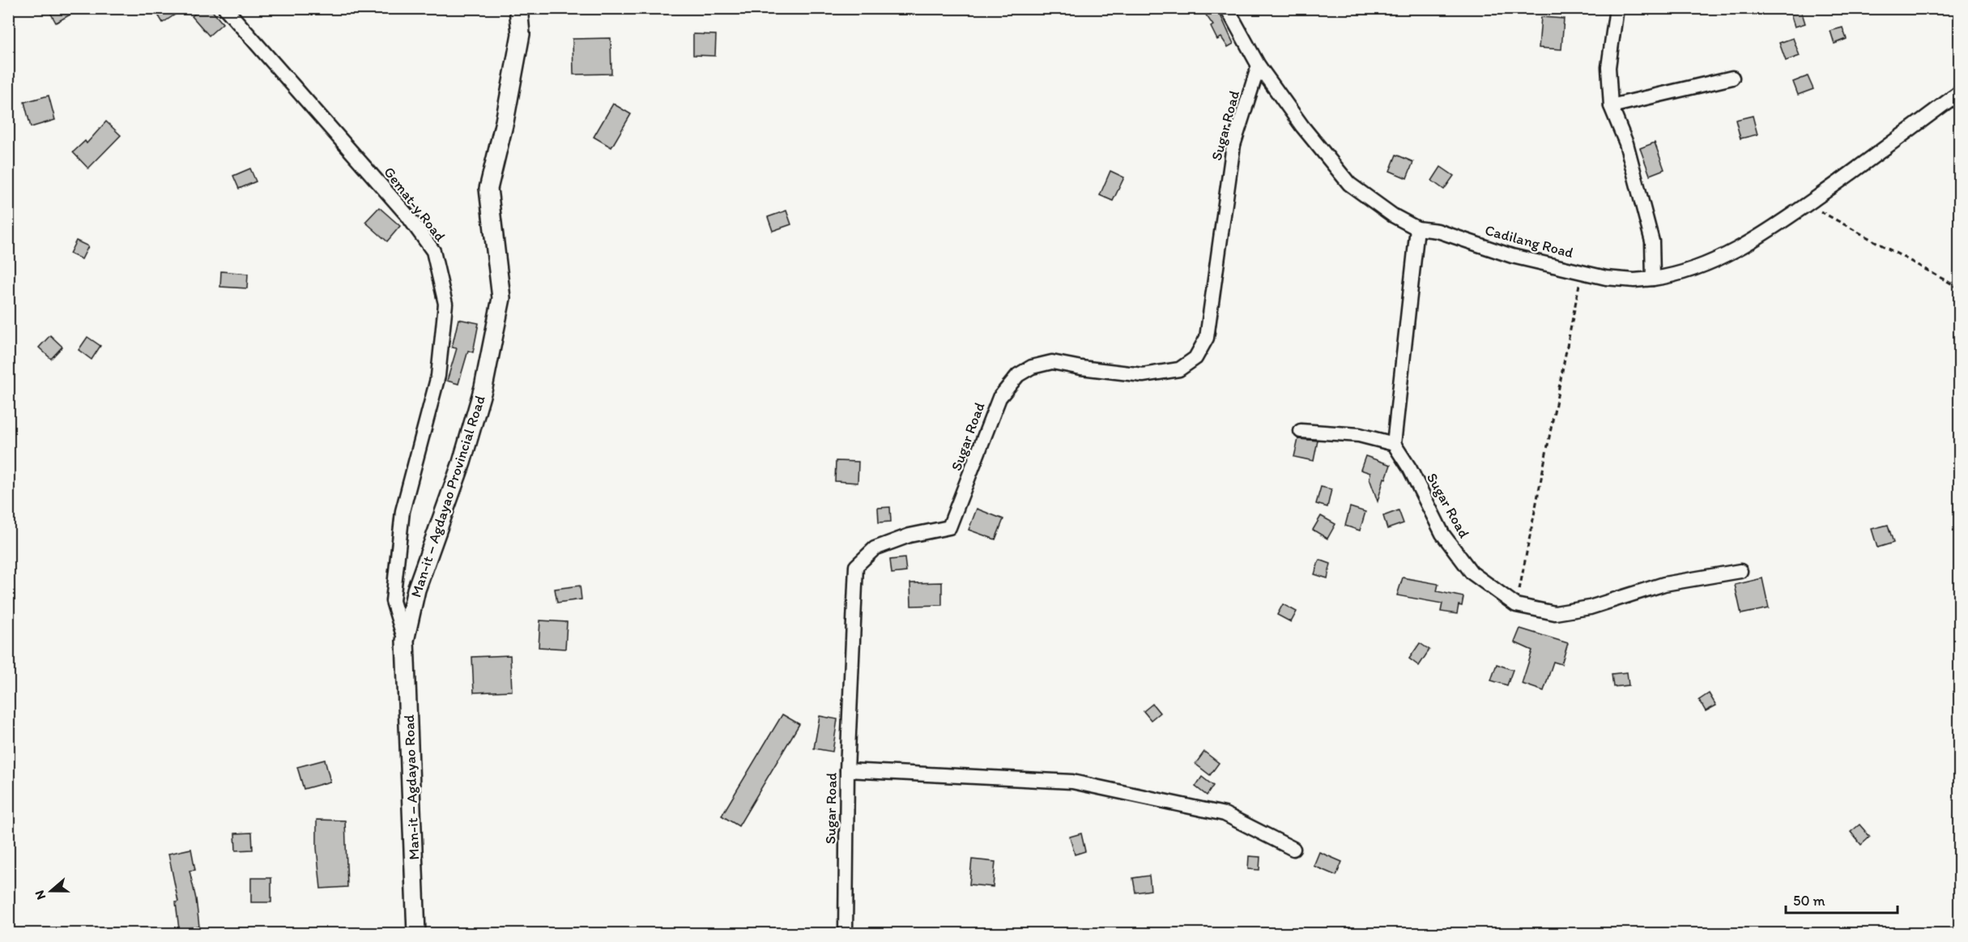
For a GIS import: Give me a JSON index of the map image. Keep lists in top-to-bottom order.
{
  "streets": {
    "street": [
      "Sugar Road",
      "Gemat-y Road",
      "Cadilang Road",
      "Man-it – Agdayao Provincial Road",
      "Man-it – Agdayao Road"
    ]
  },
  "crossings": [
    ["Sugar Road", "Cadilang Road"],
    ["Gemat-y Road", "Man-it – Agdayao Provincial Road"],
    ["Gemat-y Road", "Man-it – Agdayao Road"],
    ["Man-it – Agdayao Provincial Road", "Man-it – Agdayao Road"]
  ],
  "scale_bar": "50 m",
  "north": "left"
}
